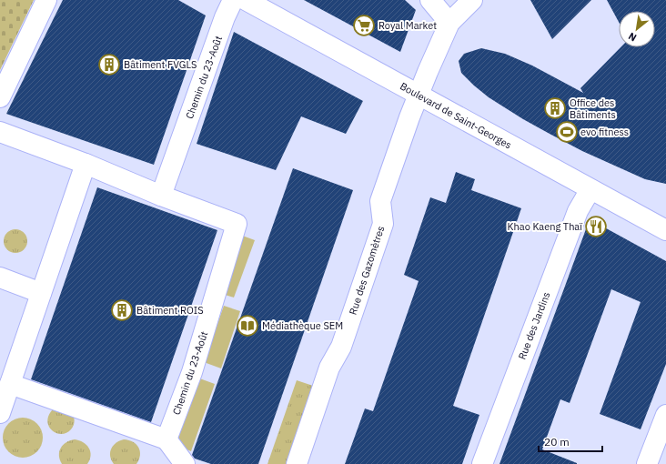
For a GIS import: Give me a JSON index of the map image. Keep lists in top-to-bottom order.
{
  "streets": {
    "street": [
      "Chemin du 23-Août",
      "Boulevard de Saint-Georges",
      "Rue des Gazomètres",
      "Rue des Jardins"
    ]
  },
  "crossings": [
    ["Boulevard de Saint-Georges", "Rue des Gazomètres"],
    ["Boulevard de Saint-Georges", "Rue des Jardins"]
  ],
  "places": {
    "supermarket": ["Royal Market"],
    "building": ["Bâtiment FVGLS", "Office des Bâtiments", "Bâtiment ROIS"],
    "sports": ["evo fitness"],
    "restaurant": ["Khao Kaeng Thaï"],
    "library": ["Médiathèque SEM"]
  },
  "scale_bar": "20 m",
  "north": "bottom left"
}
